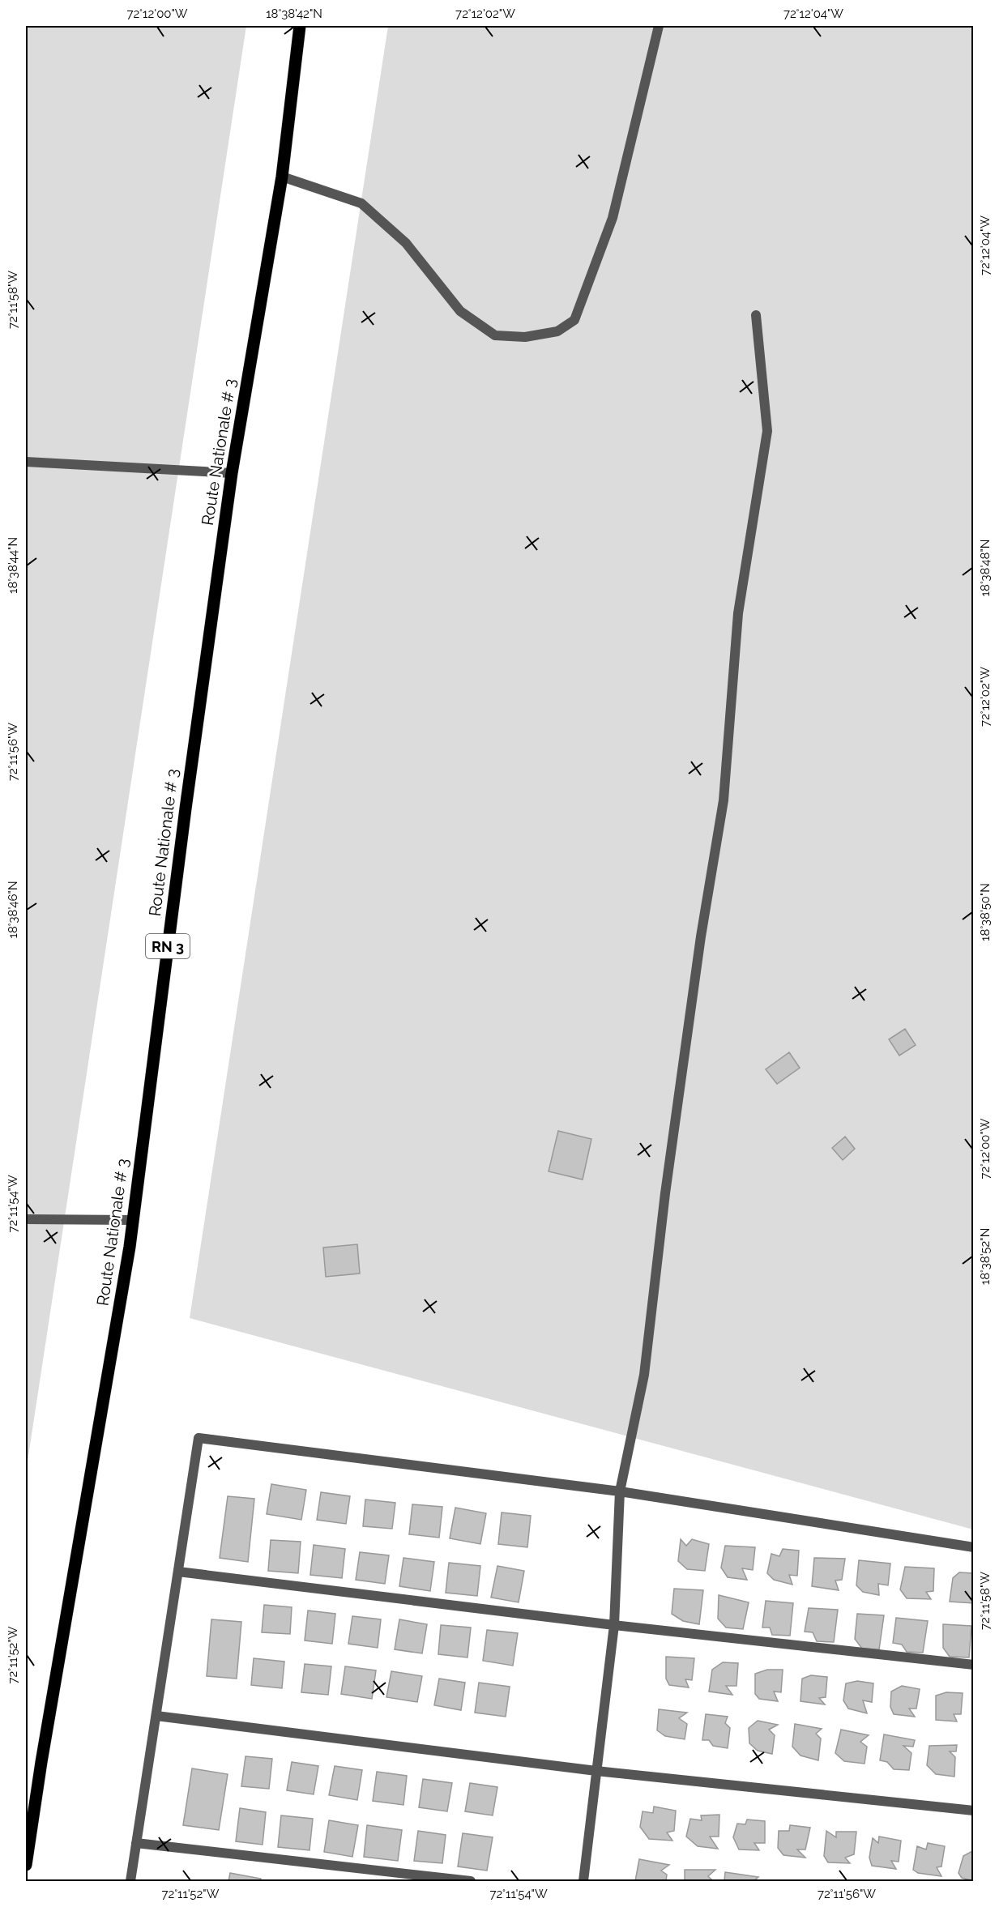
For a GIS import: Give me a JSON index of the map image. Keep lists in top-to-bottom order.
{
  "streets": {
    "main road": ["Route Nationale # 3", "RN 3"]
  },
  "coordinates": [
    "72°12'00\"W",
    "18°38'42\"N",
    "72°12'02\"W",
    "72°12'04\"W",
    "72°11'58\"W",
    "18°38'44\"N",
    "18°38'48\"N",
    "72°11'56\"W",
    "18°38'46\"N",
    "18°38'50\"N",
    "72°11'54\"W",
    "18°38'52\"N",
    "72°11'52\"W"
  ]
}
